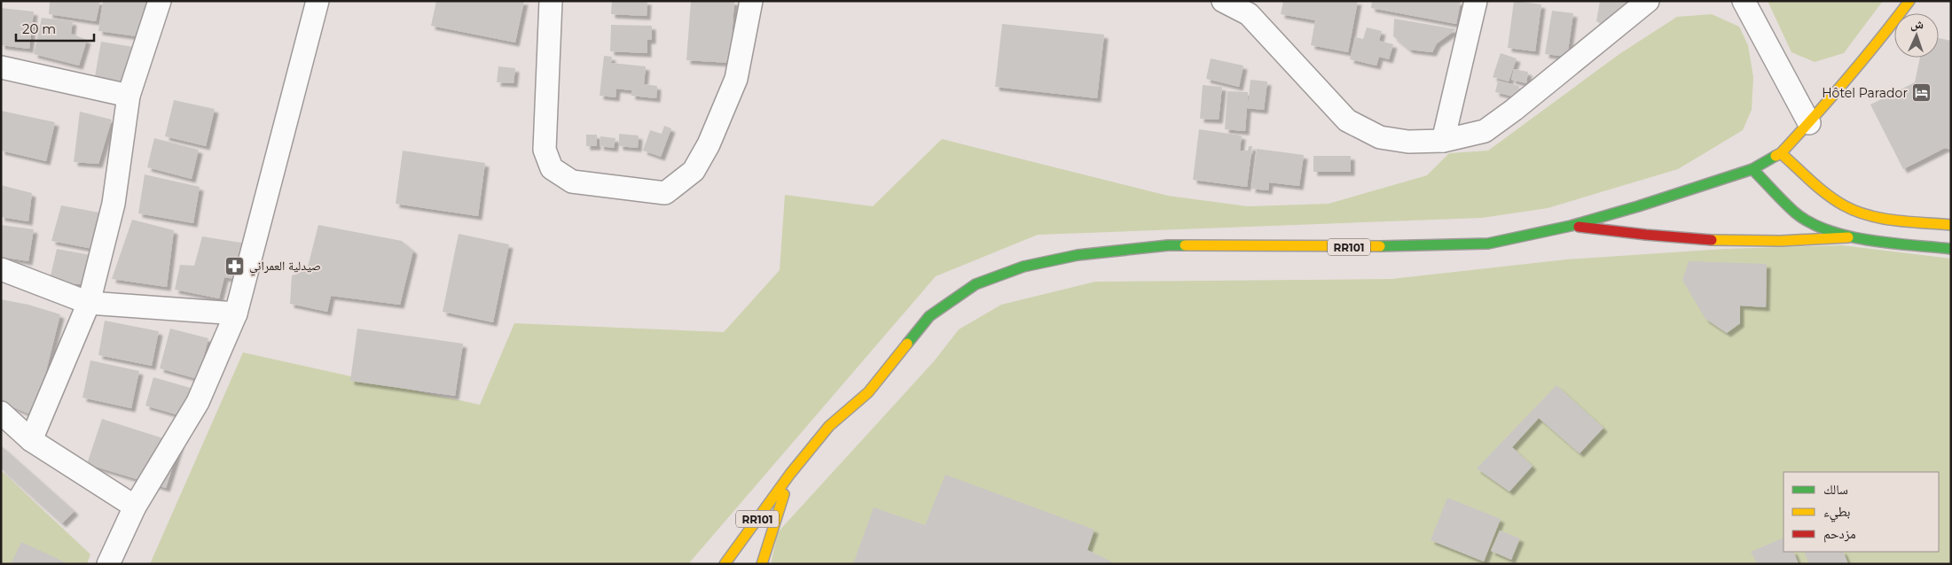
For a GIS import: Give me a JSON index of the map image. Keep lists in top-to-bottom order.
{
  "streets": {
    "main road": ["RR101"]
  },
  "places": {
    "hotel": ["Hôtel Parador"],
    "pharmacy": ["صيدلية العمراني"]
  },
  "legend": ["سالك", "بطيء", "مزدحم"],
  "scale_bar": "20 m",
  "north": "top"
}
